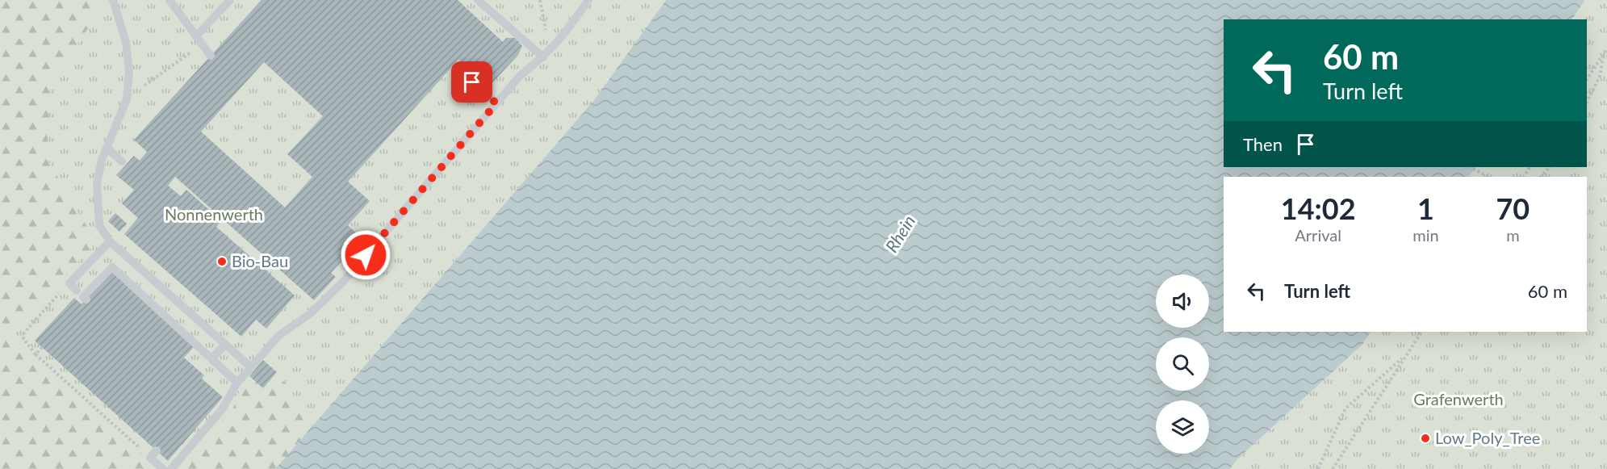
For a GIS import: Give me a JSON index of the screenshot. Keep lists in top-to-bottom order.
{
  "water": ["Rhein"],
  "parks": ["Nonnenwerth", "Grafenwerth"],
  "places": ["Bio-Bau", "Low_Poly_Tree"],
  "page": {
    "turn": ["60 m", "Turn left"],
    "then": "Then",
    "eta": [
      "14:02",
      "Arrival",
      "1",
      "min",
      "70",
      "m"
    ],
    "list": [
      {
        "name": "Turn left",
        "value": "60 m"
      }
    ]
  }
}
